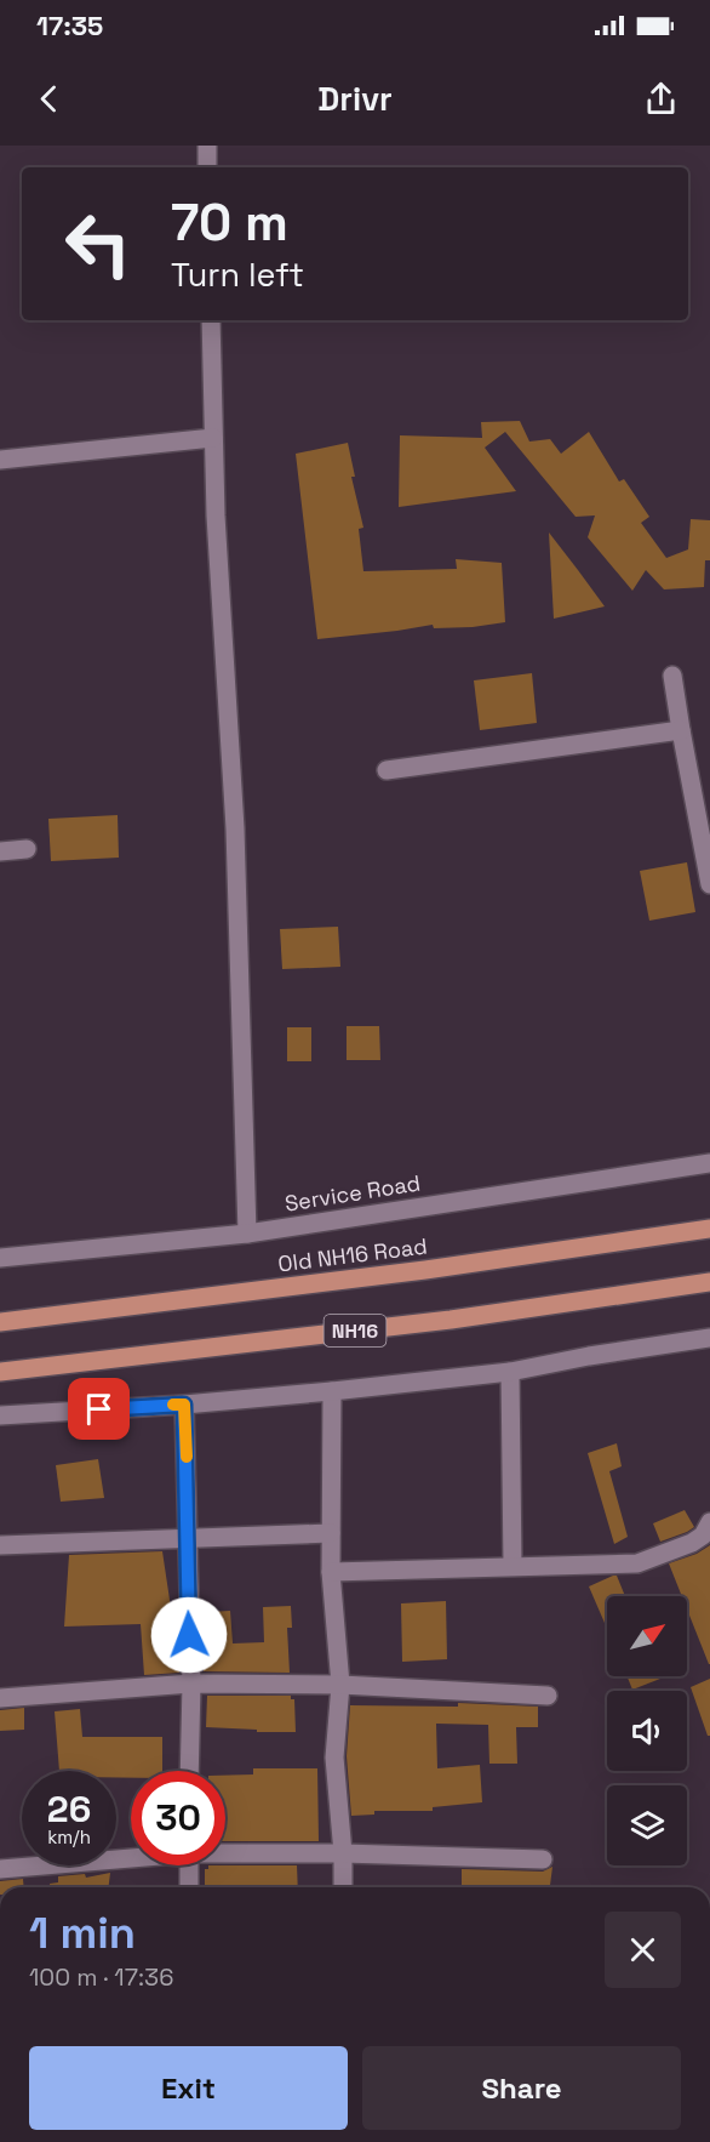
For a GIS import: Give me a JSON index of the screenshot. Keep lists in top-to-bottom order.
{
  "streets": {
    "main road": ["Old NH16 Road", "NH16"],
    "street": ["Service Road"]
  },
  "north": "top right",
  "page": {
    "status": "17:35",
    "header": "Drivr",
    "turn": ["70 m", "Turn left"],
    "speed": "26 km/h",
    "limit": "30",
    "heading": ["1 min", "100 m · 17:36"],
    "buttons": ["Exit", "Share"]
  }
}
